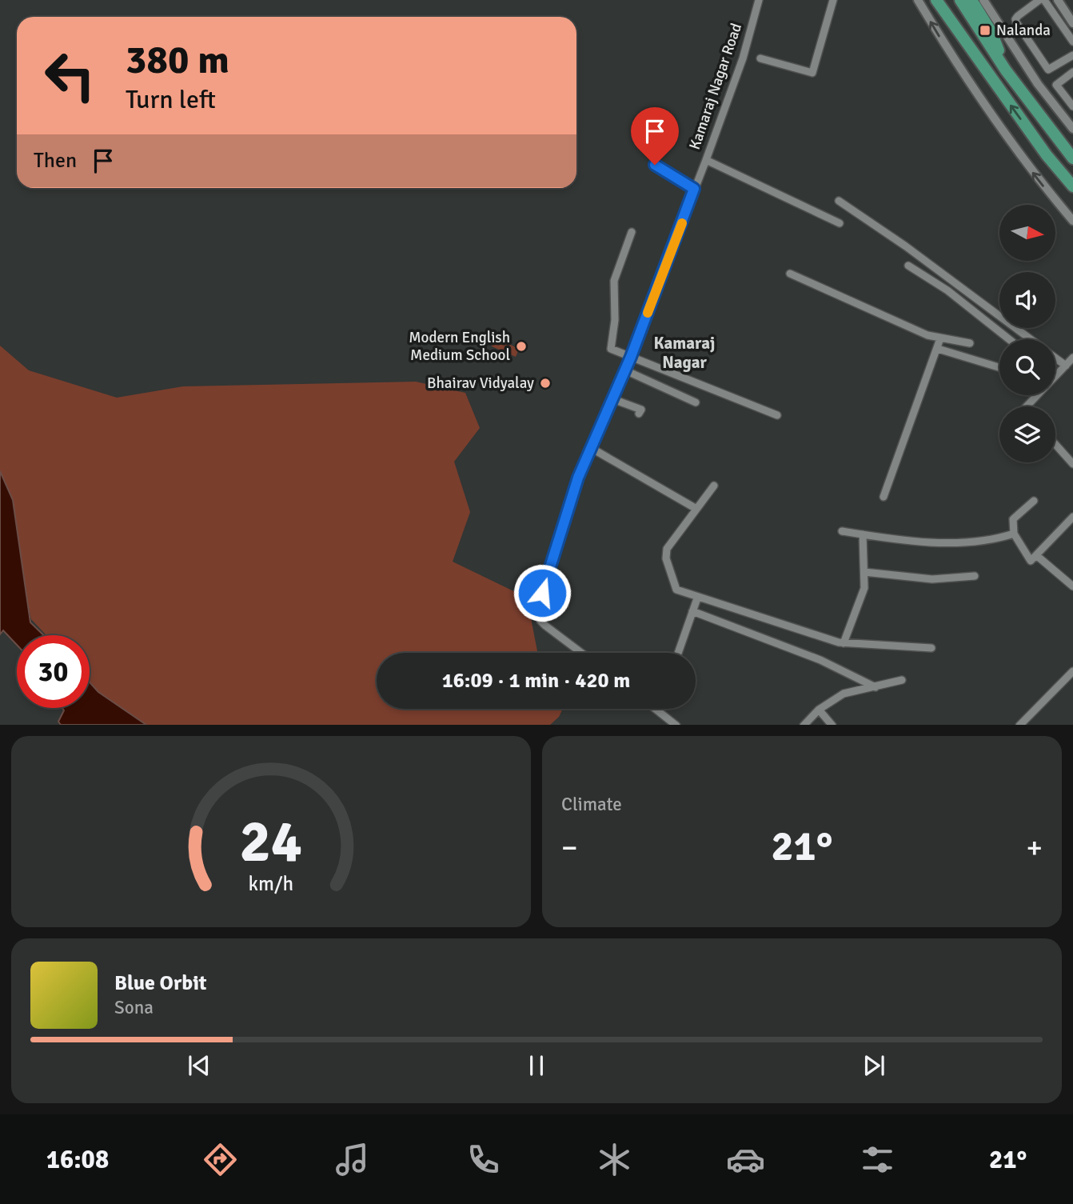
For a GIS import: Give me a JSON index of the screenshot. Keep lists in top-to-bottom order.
{
  "streets": {
    "street": ["Kamaraj Nagar Road"]
  },
  "districts": ["Kamaraj Nagar"],
  "places": {
    "transit": ["Nalanda"],
    "other": ["Modern English Medium School", "Bhairav Vidyalay"]
  },
  "north": "right",
  "page": {
    "turn": ["380 m", "Turn left"],
    "then": "Then",
    "limit": "30",
    "trip": "16:09 · 1 min · 420 m",
    "tile": "Climate",
    "heat": ["−", "21°", "+"],
    "song": ["Blue Orbit", "Sona"],
    "tabs": ["16:08", "21°"],
    "gauge": ["24", "km/h"]
  }
}
